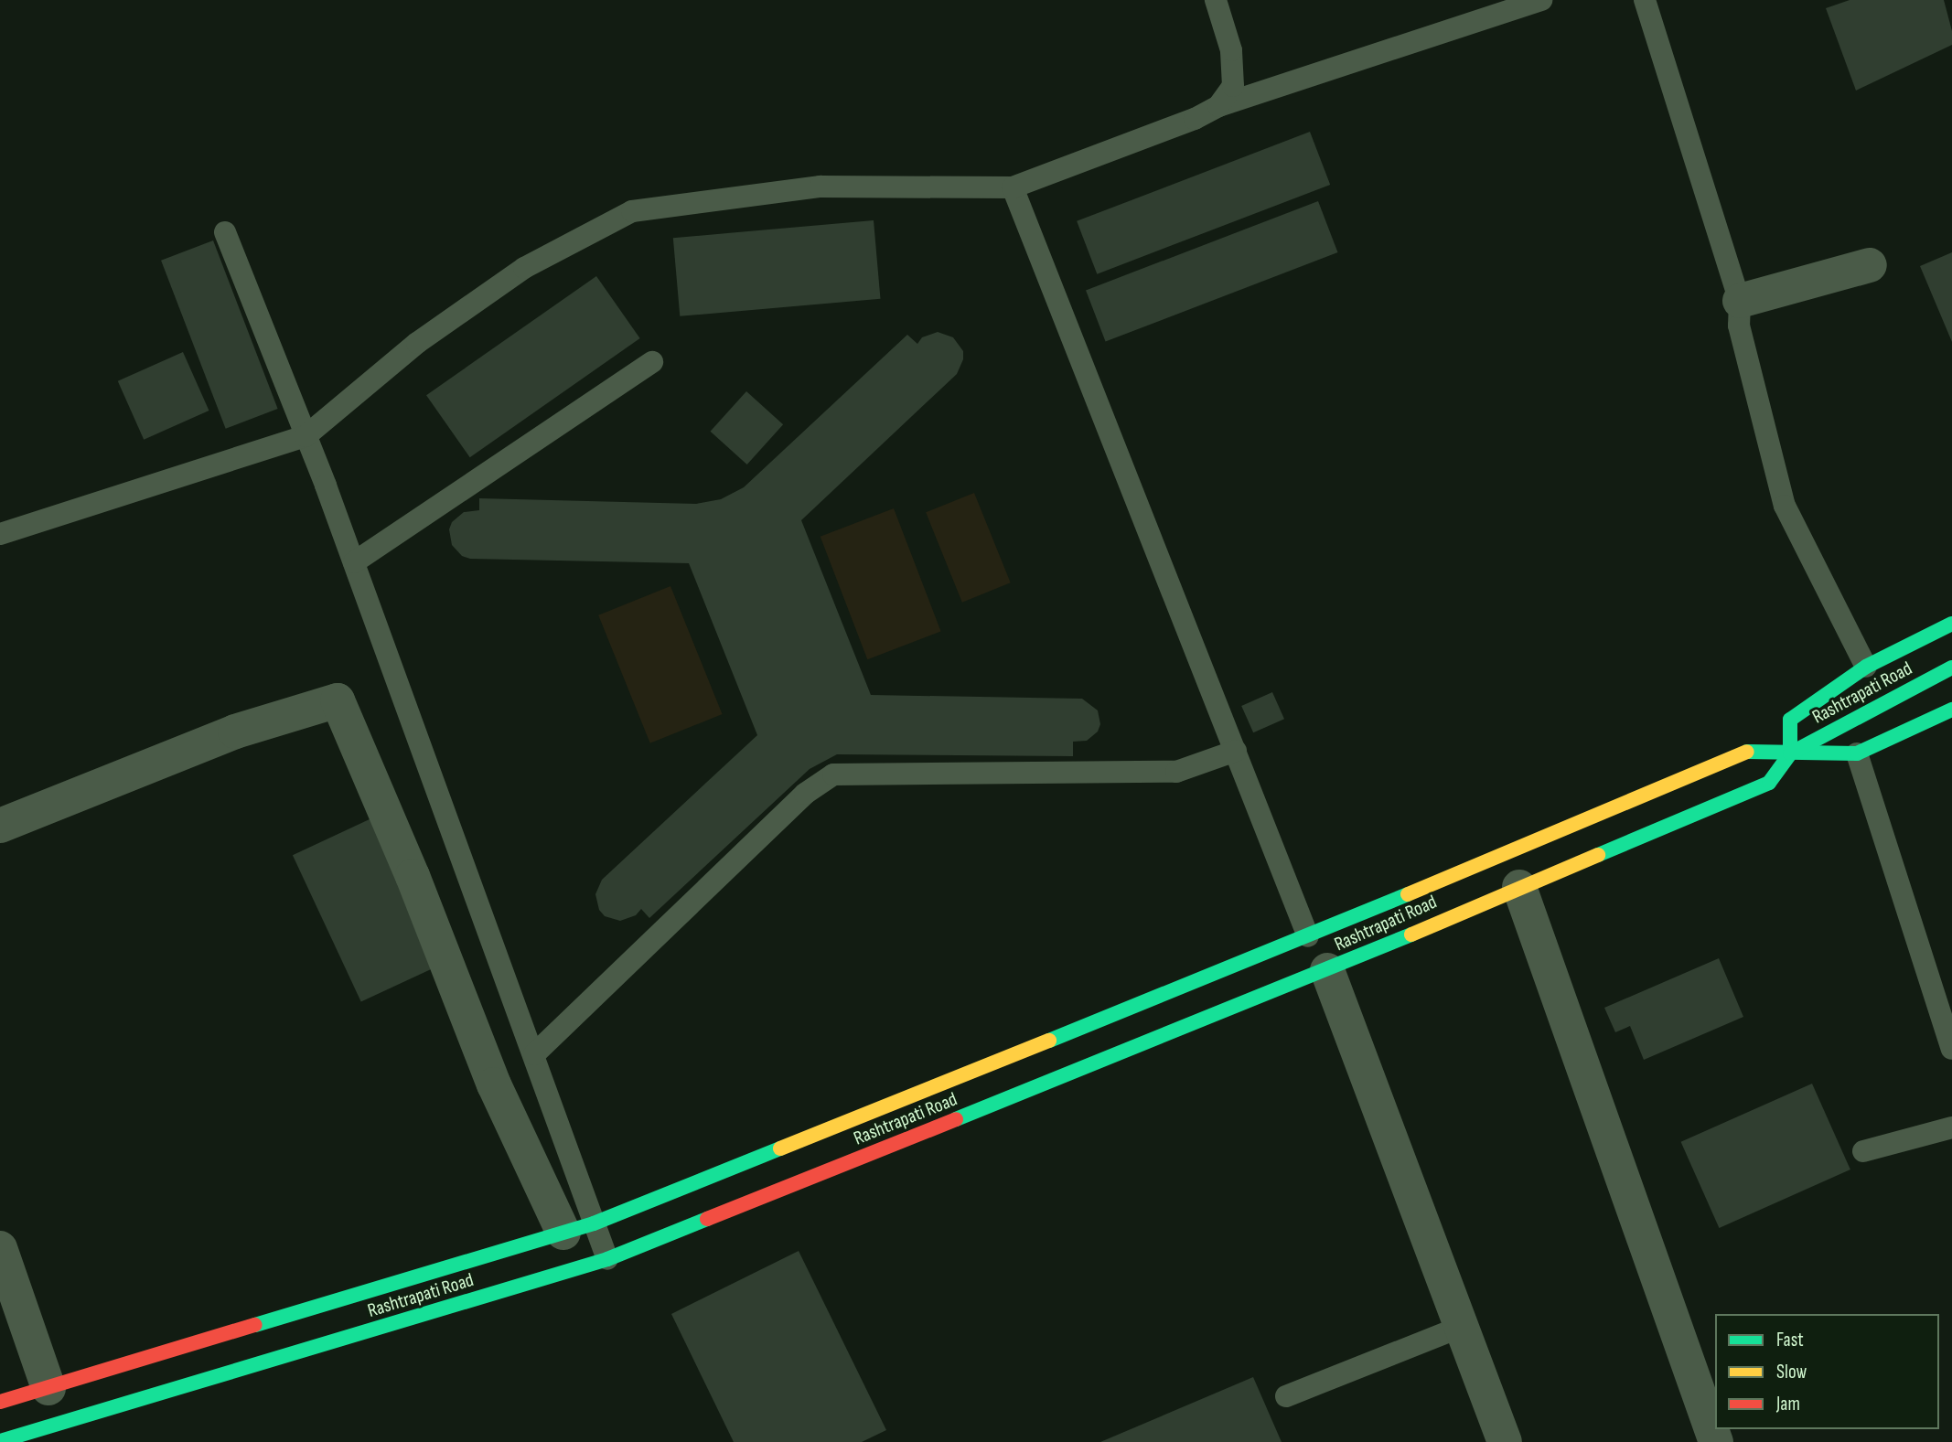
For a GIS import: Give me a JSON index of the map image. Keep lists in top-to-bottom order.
{
  "streets": {
    "street": ["Rashtrapati Road"]
  },
  "legend": ["Fast", "Slow", "Jam"]
}
